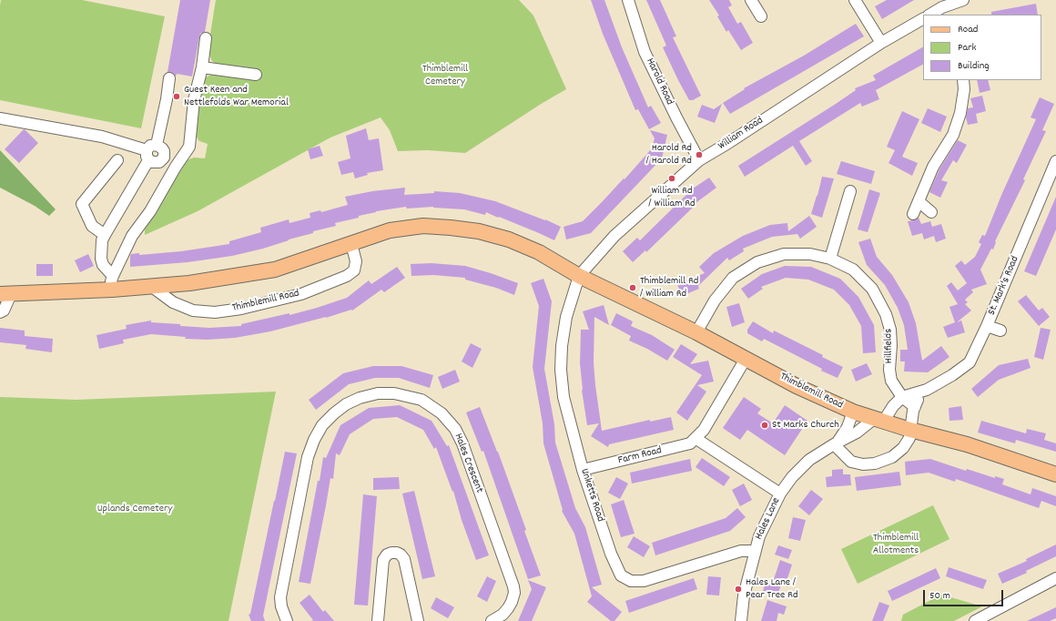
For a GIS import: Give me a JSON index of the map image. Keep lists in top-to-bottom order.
{
  "streets": {
    "main road": ["Thimblemill Road"],
    "street": [
      "Harold Road",
      "William Road",
      "St. Mark's Road",
      "Hillfields",
      "Farm Road",
      "Hales Crescent",
      "Unketts Road",
      "Hales Lane"
    ]
  },
  "crossings": [
    ["Harold Road", "William Road"],
    ["William Road", "Thimblemill Road"],
    ["William Road", "Unketts Road"],
    ["St. Mark's Road", "Thimblemill Road"],
    ["St. Mark's Road", "Hillfields"],
    ["St. Mark's Road", "Hales Lane"],
    ["Thimblemill Road", "Hillfields"],
    ["Thimblemill Road", "Unketts Road"],
    ["Thimblemill Road", "Hales Lane"],
    ["Farm Road", "Unketts Road"],
    ["Unketts Road", "Hales Lane"]
  ],
  "parks": ["Thimblemill Cemetery", "Uplands Cemetery", "Thimblemill Allotments"],
  "places": [
    "Guest Keen and Nettlefolds War Memorial",
    "Harold Rd / Harold Rd",
    "William Rd / William Rd",
    "Thimblemill Rd / William Rd",
    "St Marks Church",
    "Hales Lane / Pear Tree Rd"
  ],
  "legend": ["Road", "Park", "Building"],
  "scale_bar": "50 m"
}
